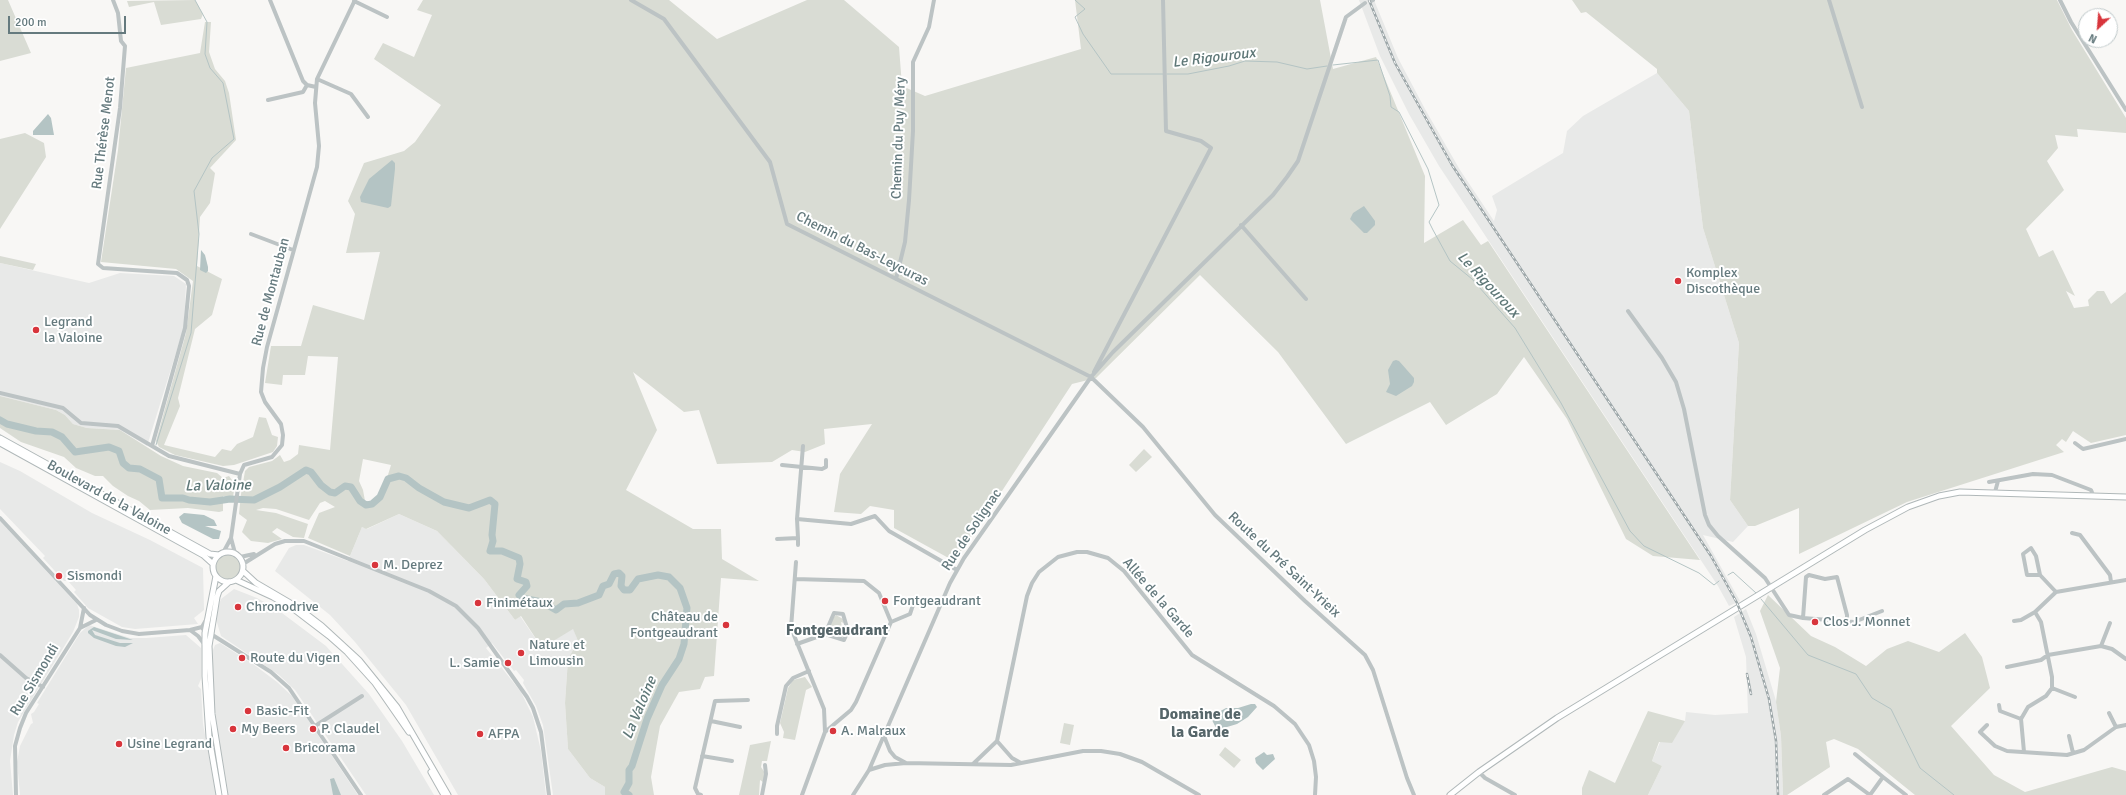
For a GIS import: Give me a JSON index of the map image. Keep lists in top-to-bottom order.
{
  "streets": {
    "main road": ["Boulevard de la Valoine"],
    "street": [
      "Rue Thérèse Menot",
      "Chemin du Puy Méry",
      "Chemin du Bas-Leycuras",
      "Rue de Montauban",
      "Rue de Solignac",
      "Route du Pré Saint-Yrieix",
      "Allée de la Garde",
      "Rue Sismondi"
    ]
  },
  "crossings": [
    ["Chemin du Puy Méry", "Chemin du Bas-Leycuras"],
    ["Chemin du Bas-Leycuras", "Rue de Solignac"],
    ["Chemin du Bas-Leycuras", "Route du Pré Saint-Yrieix"],
    ["Rue de Solignac", "Route du Pré Saint-Yrieix"]
  ],
  "districts": ["Fontgeaudrant", "Domaine de la Garde"],
  "water": ["Le Rigouroux", "La Valoine"],
  "places": [
    "Komplex Discothèque",
    "Legrand la Valoine",
    "M. Deprez",
    "Sismondi",
    "Fontgeaudrant",
    "Finimétaux",
    "Chronodrive",
    "Clos J. Monnet",
    "Château de Fontgeaudrant",
    "Nature et Limousin",
    "Route du Vigen",
    "L. Samie",
    "Basic-Fit",
    "My Beers",
    "P. Claudel",
    "A. Malraux",
    "AFPA",
    "Usine Legrand",
    "Bricorama"
  ],
  "scale_bar": "200 m",
  "north": "bottom left"
}
